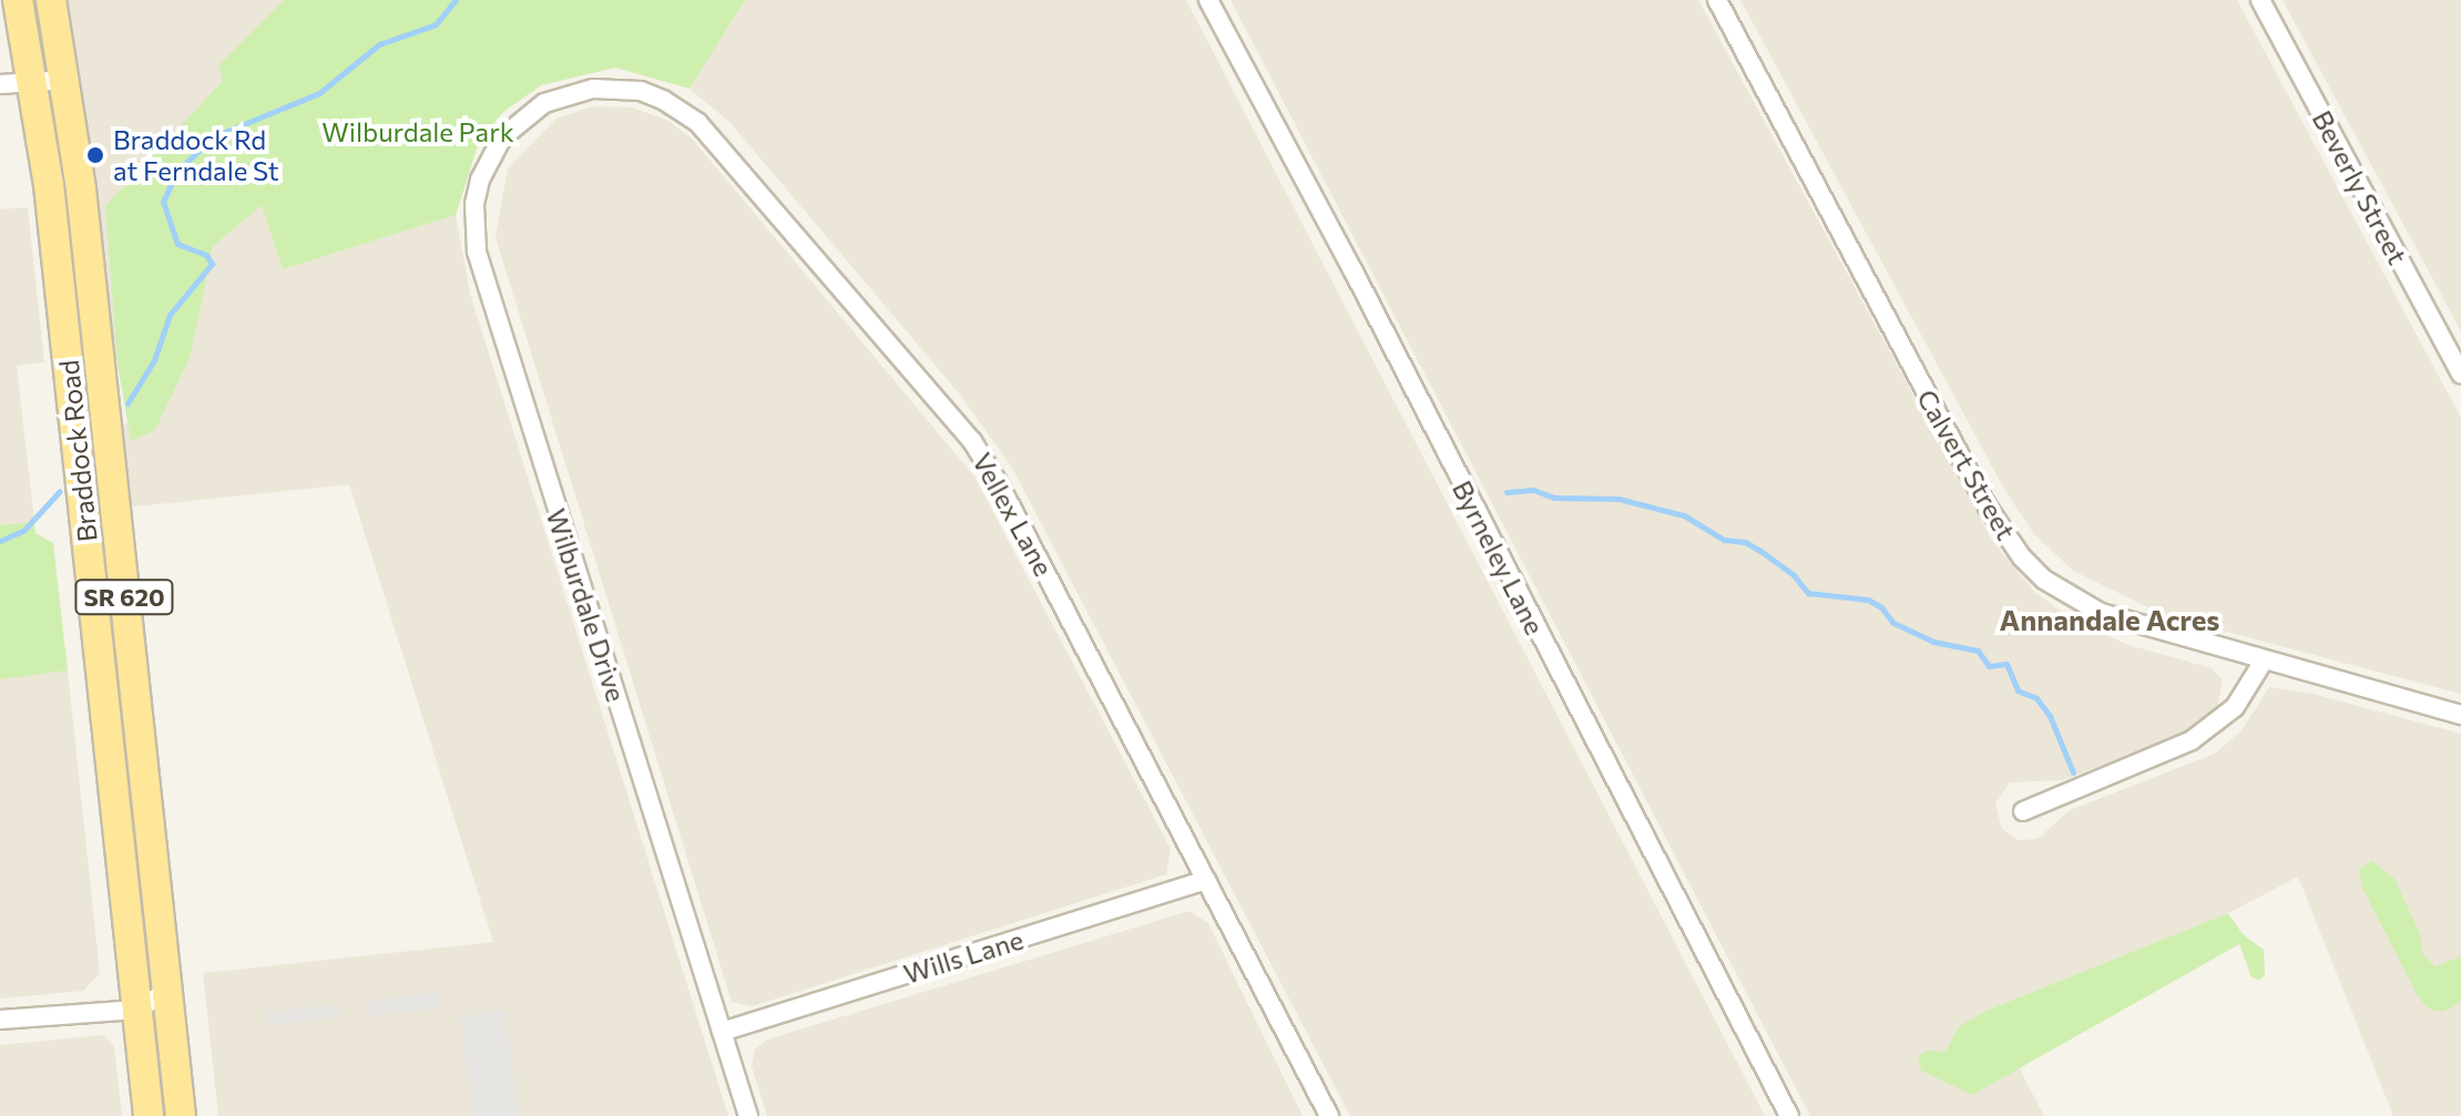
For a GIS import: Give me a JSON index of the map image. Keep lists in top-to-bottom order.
{
  "streets": {
    "main road": ["Braddock Road", "SR 620"],
    "street": [
      "Beverly Street",
      "Calvert Street",
      "Vellex Lane",
      "Byrneley Lane",
      "Wilburdale Drive",
      "Wills Lane"
    ]
  },
  "crossings": [
    ["Vellex Lane", "Wilburdale Drive"],
    ["Vellex Lane", "Wills Lane"],
    ["Wilburdale Drive", "Wills Lane"]
  ],
  "districts": ["Annandale Acres"],
  "parks": ["Wilburdale Park"],
  "places": ["Braddock Rd at Ferndale St"]
}
